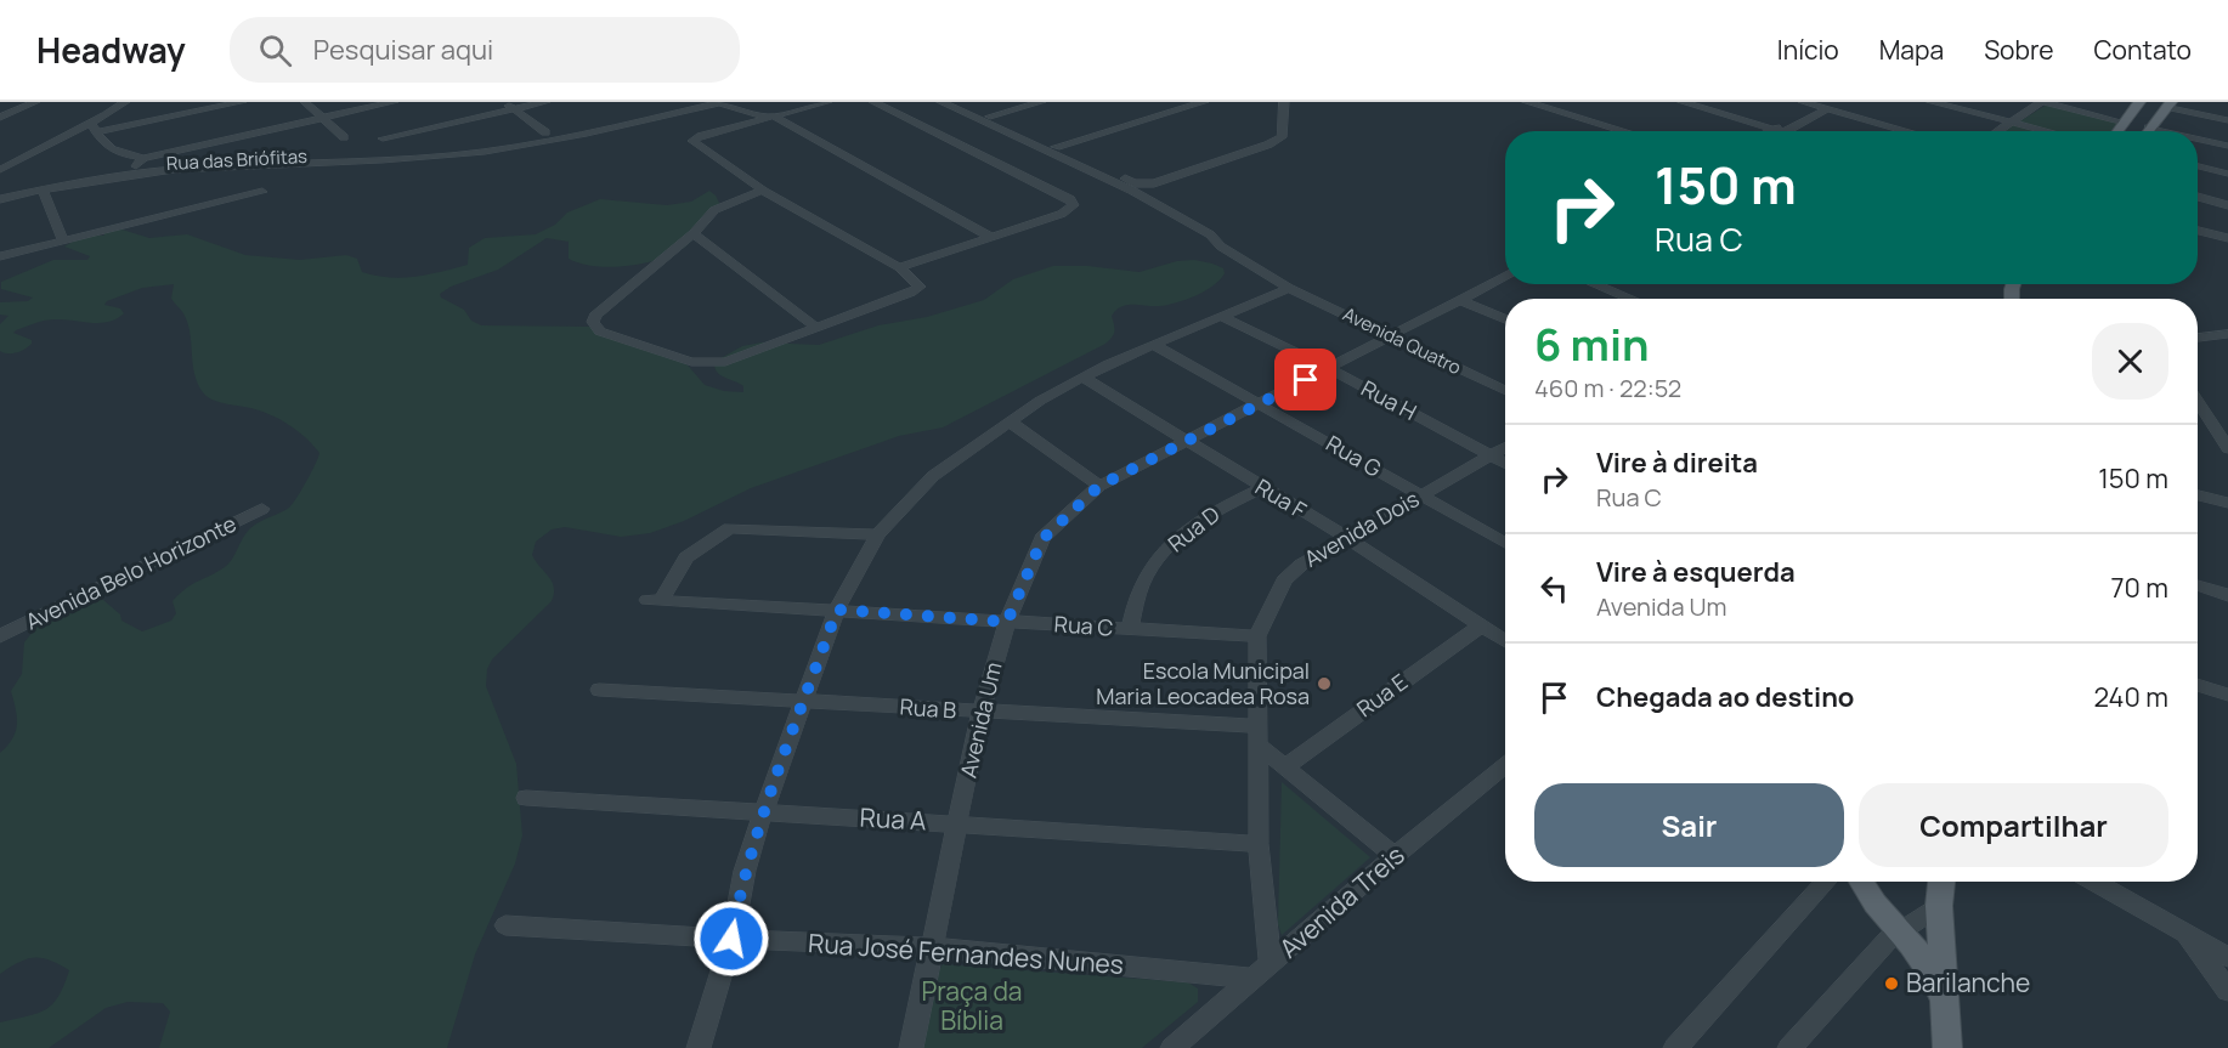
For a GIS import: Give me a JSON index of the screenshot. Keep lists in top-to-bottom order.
{
  "streets": {
    "street": [
      "Rua das Briófitas",
      "Avenida Quatro",
      "Rua H",
      "Rua G",
      "Rua F",
      "Rua D",
      "Avenida Dois",
      "Avenida Belo Horizonte",
      "Rua C",
      "Rua E",
      "Rua B",
      "Avenida Um",
      "Rua A",
      "Avenida Treis",
      "Rua José Fernandes Nunes"
    ]
  },
  "crossings": [
    ["Avenida Quatro", "Avenida Um"],
    ["Rua H", "Avenida Dois"],
    ["Rua H", "Avenida Um"],
    ["Rua G", "Avenida Dois"],
    ["Rua G", "Avenida Um"],
    ["Rua F", "Rua D"],
    ["Rua F", "Avenida Dois"],
    ["Rua F", "Rua E"],
    ["Rua F", "Avenida Um"],
    ["Rua D", "Rua C"],
    ["Avenida Dois", "Rua C"],
    ["Avenida Dois", "Rua B"],
    ["Avenida Dois", "Rua A"],
    ["Avenida Dois", "Avenida Treis"],
    ["Rua C", "Avenida Um"],
    ["Rua B", "Avenida Um"],
    ["Avenida Um", "Rua A"],
    ["Avenida Um", "Rua José Fernandes Nunes"],
    ["Avenida Treis", "Rua José Fernandes Nunes"]
  ],
  "parks": ["Praça da Bíblia"],
  "places": ["Escola Municipal Maria Leocadea Rosa", "Barilanche"],
  "page": {
    "header": "Headway",
    "search": "Pesquisar aqui",
    "nav": [
      "Início",
      "Mapa",
      "Sobre",
      "Contato"
    ],
    "turn": ["150 m", "Rua C"],
    "heading": ["6 min", "460 m · 22:52"],
    "list": [
      {
        "name": "Vire à direita",
        "note": "Rua C",
        "value": "150 m"
      },
      {
        "name": "Vire à esquerda",
        "note": "Avenida Um",
        "value": "70 m"
      },
      {
        "name": "Chegada ao destino",
        "value": "240 m"
      }
    ],
    "buttons": ["Sair", "Compartilhar"]
  }
}
